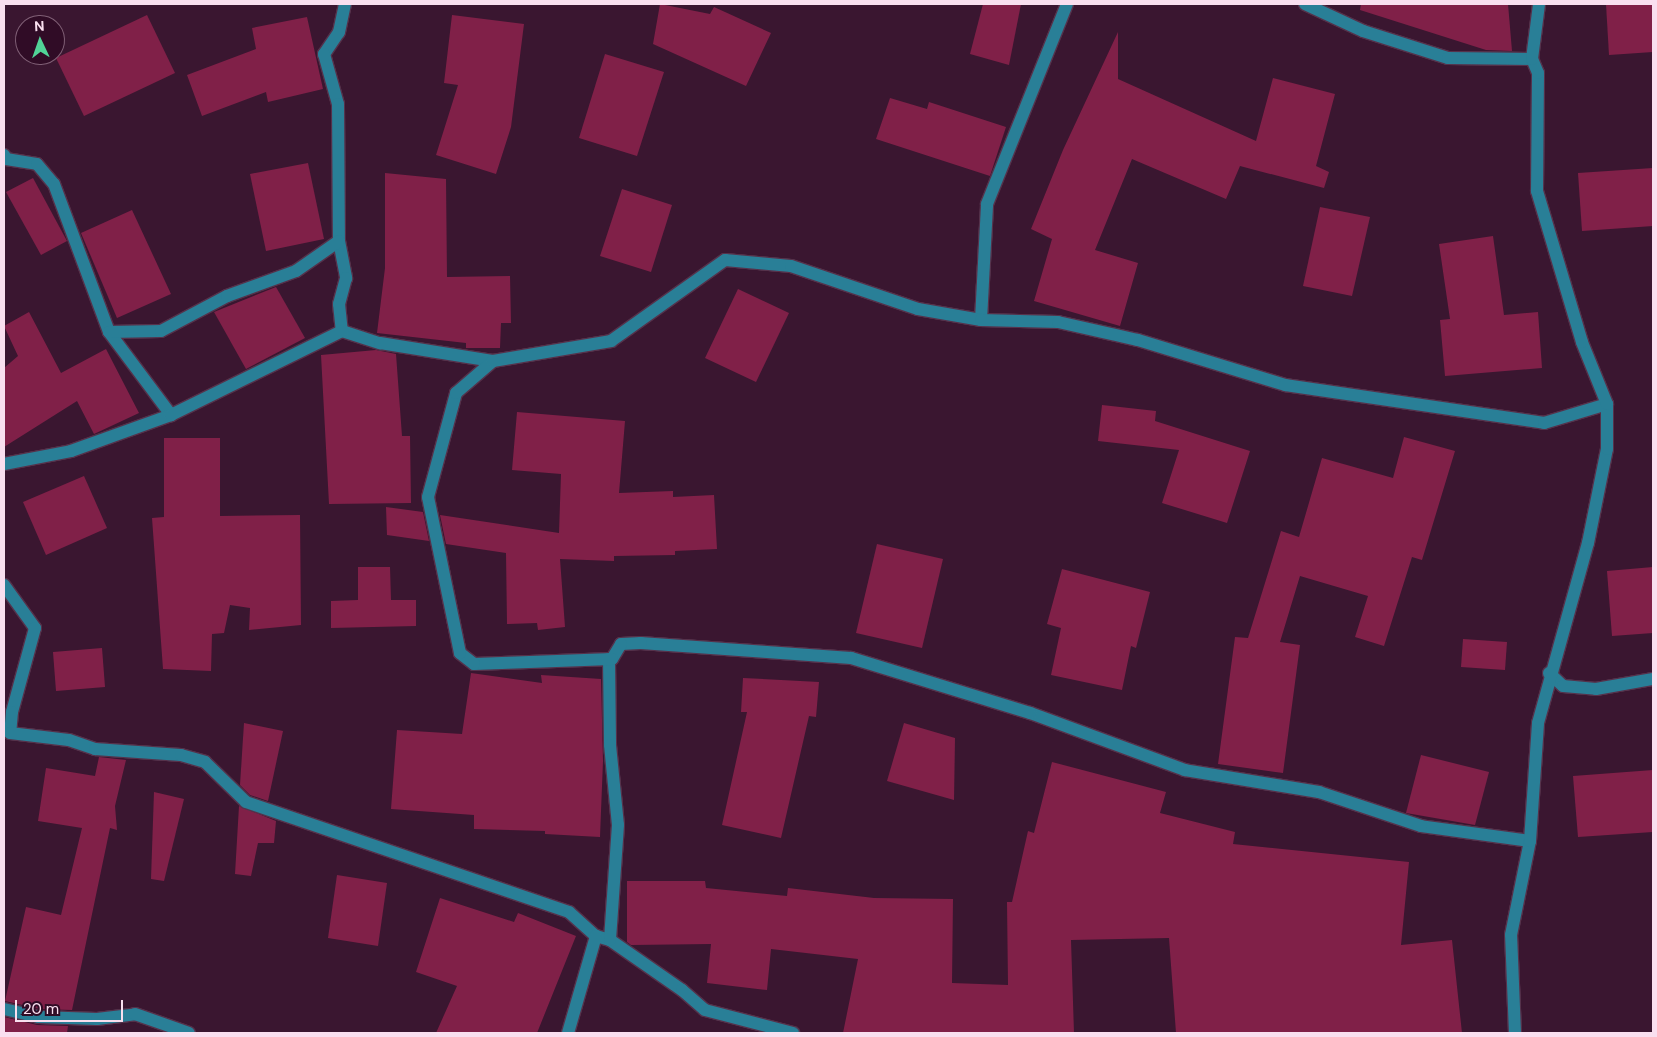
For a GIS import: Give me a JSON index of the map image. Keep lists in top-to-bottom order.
{
  "scale_bar": "20 m",
  "north": "top"
}
